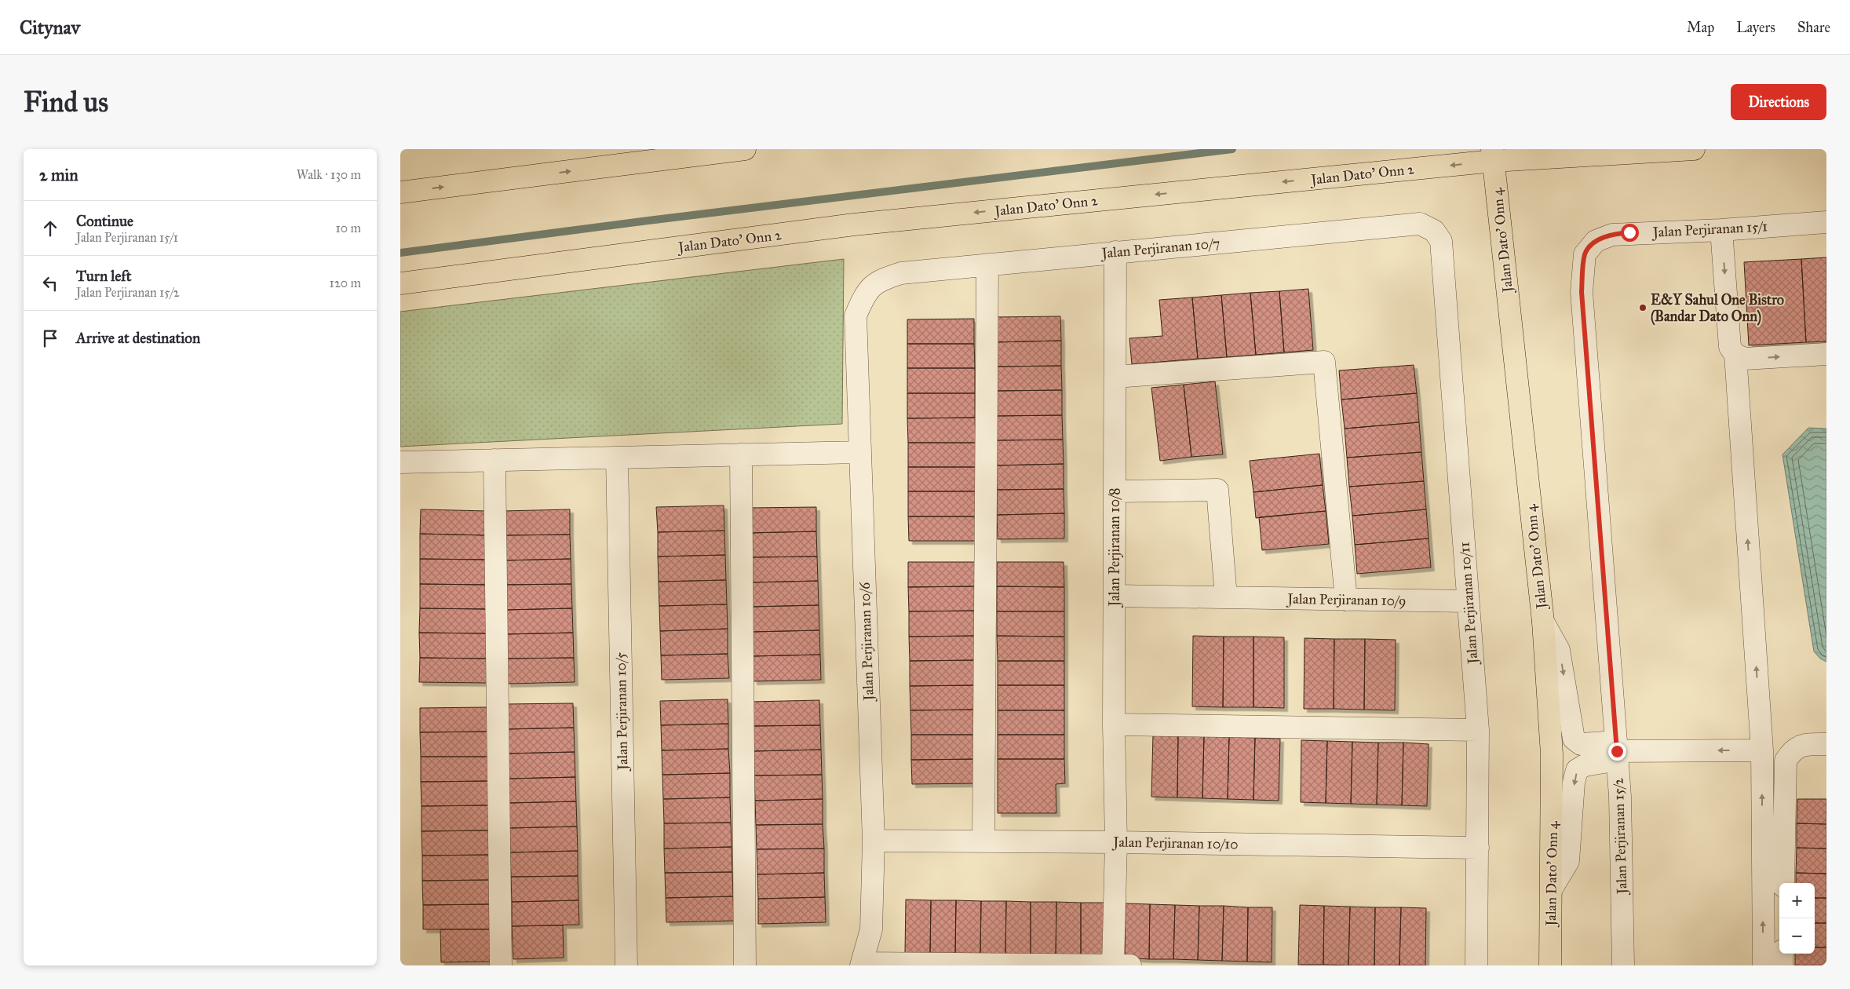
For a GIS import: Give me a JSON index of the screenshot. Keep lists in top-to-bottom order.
{
  "streets": {
    "main road": ["Jalan Dato' Onn 2", "Jalan Dato' Onn 4"],
    "street": [
      "Jalan Perjiranan 15/1",
      "Jalan Perjiranan 10/7",
      "Jalan Perjiranan 10/8",
      "Jalan Perjiranan 10/9",
      "Jalan Perjiranan 10/11",
      "Jalan Perjiranan 10/6",
      "Jalan Perjiranan 10/5",
      "Jalan Perjiranan 15/2",
      "Jalan Perjiranan 10/10"
    ]
  },
  "crossings": [
    ["Jalan Dato' Onn 2", "Jalan Dato' Onn 4"],
    ["Jalan Perjiranan 15/1", "Jalan Perjiranan 15/2"],
    ["Jalan Perjiranan 10/7", "Jalan Perjiranan 10/8"],
    ["Jalan Perjiranan 10/7", "Jalan Perjiranan 10/11"],
    ["Jalan Perjiranan 10/7", "Jalan Perjiranan 10/6"],
    ["Jalan Perjiranan 10/8", "Jalan Perjiranan 10/9"],
    ["Jalan Perjiranan 10/8", "Jalan Perjiranan 10/10"],
    ["Jalan Perjiranan 10/9", "Jalan Perjiranan 10/11"],
    ["Jalan Perjiranan 10/11", "Jalan Perjiranan 10/10"],
    ["Jalan Perjiranan 10/6", "Jalan Perjiranan 10/10"]
  ],
  "places": ["E&Y Sahul One Bistro (Bandar Dato Onn)"],
  "page": {
    "header": "Citynav",
    "nav": ["Map", "Layers", "Share"],
    "buttons": "Directions",
    "title": "Find us",
    "heading": ["2 min", "Walk · 130 m"],
    "list": [
      ["Continue", "Jalan Perjiranan 15/1", "10 m"],
      ["Turn left", "Jalan Perjiranan 15/2", "120 m"],
      "Arrive at destination"
    ],
    "map_buttons": ["+", "−"]
  }
}
